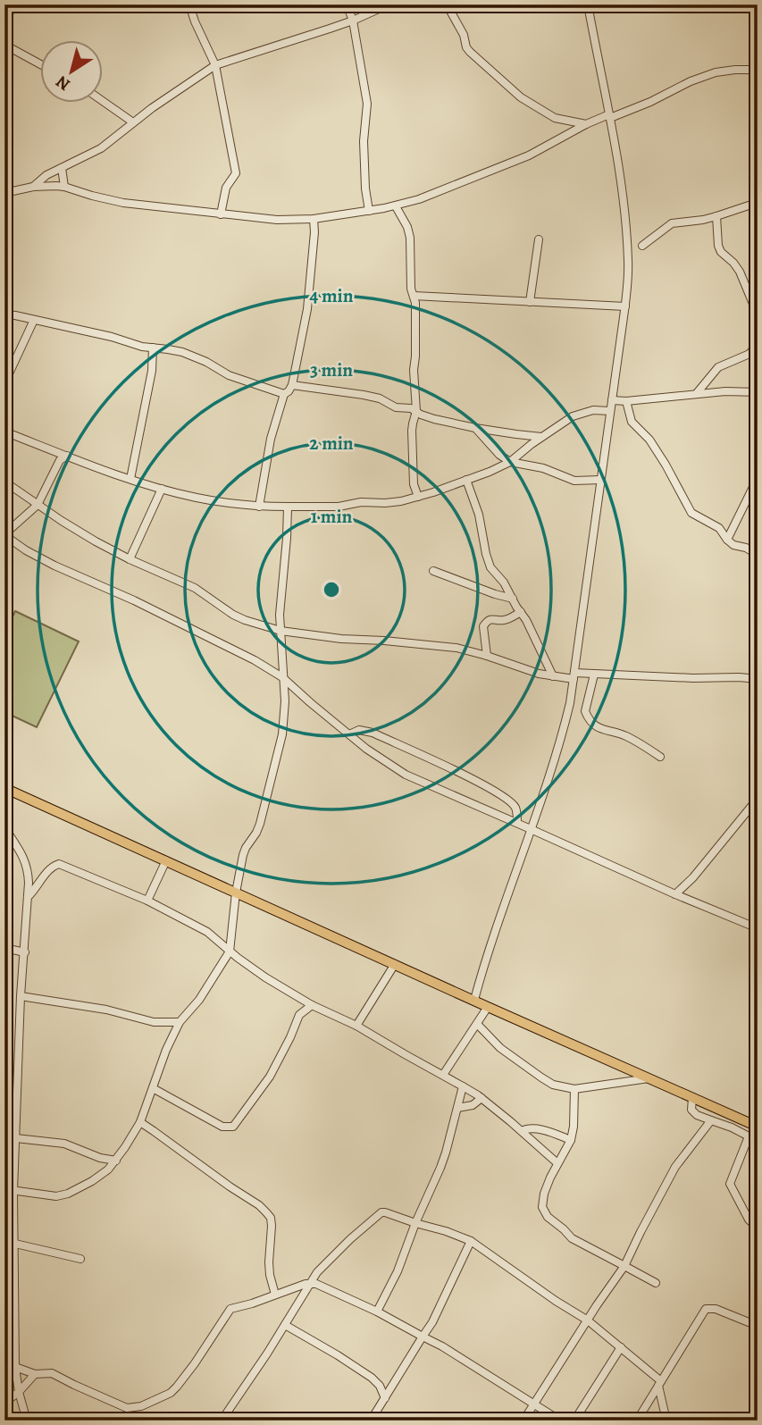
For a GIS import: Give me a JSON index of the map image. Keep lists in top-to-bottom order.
{
  "north": "bottom left",
  "rings": [
    "4 min",
    "3 min",
    "2 min",
    "1 min"
  ]
}
